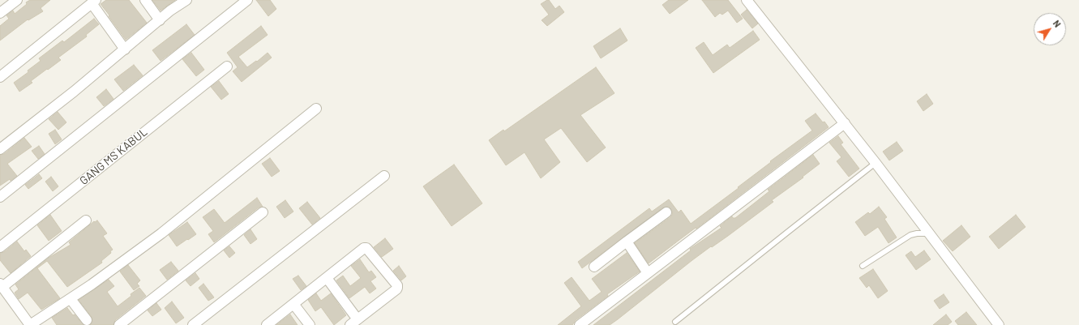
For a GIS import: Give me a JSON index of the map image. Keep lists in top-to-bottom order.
{
  "streets": {
    "street": ["GANG MS KABUL"]
  },
  "north": "top right"
}
